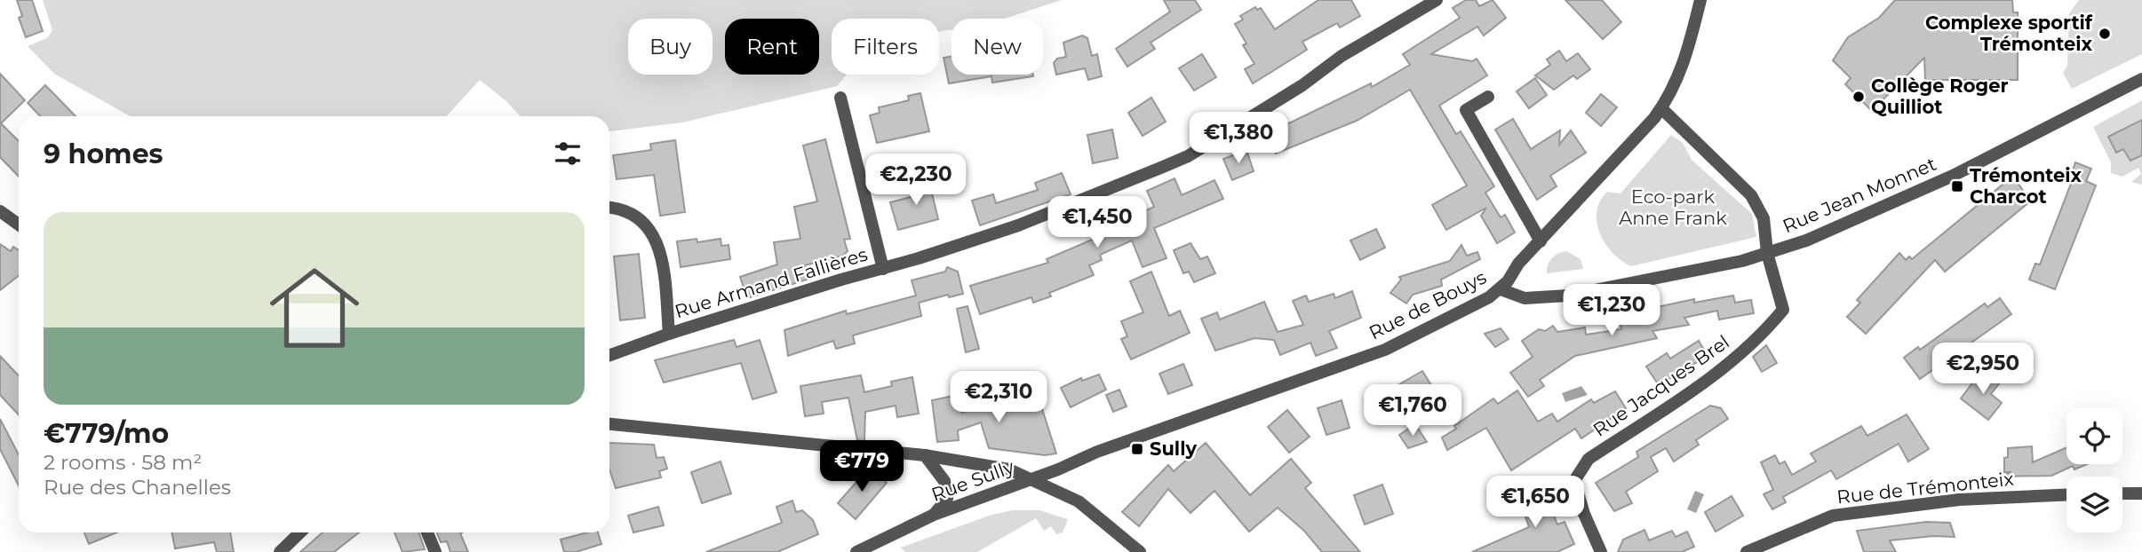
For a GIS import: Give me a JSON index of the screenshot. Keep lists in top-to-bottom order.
{
  "streets": {
    "street": [
      "Rue Jean Monnet",
      "Rue Armand Fallières",
      "Rue de Bouys",
      "Rue Jacques Brel",
      "Rue Sully",
      "Rue de Trémonteix"
    ]
  },
  "crossings": [
    ["Rue Jean Monnet", "Rue de Bouys"],
    ["Rue Jean Monnet", "Rue Jacques Brel"],
    ["Rue de Bouys", "Rue Sully"]
  ],
  "parks": ["Eco-park Anne Frank"],
  "places": {
    "other": ["Complexe sportif Trémonteix", "Collège Roger Quilliot"],
    "transit": ["Trémonteix Charcot", "Sully"]
  },
  "page": {
    "chip": [
      "Buy",
      "Rent",
      "Filters",
      "New"
    ],
    "price": [
      "€1,380",
      "€2,230",
      "€1,450",
      "€1,230",
      "€2,950",
      "€2,310",
      "€1,760",
      "€779",
      "€1,650"
    ],
    "heading": "9 homes",
    "list": [
      {
        "name": "€779/mo",
        "note": "2 rooms · 58 m² · Rue des Chanelles"
      }
    ]
  }
}
